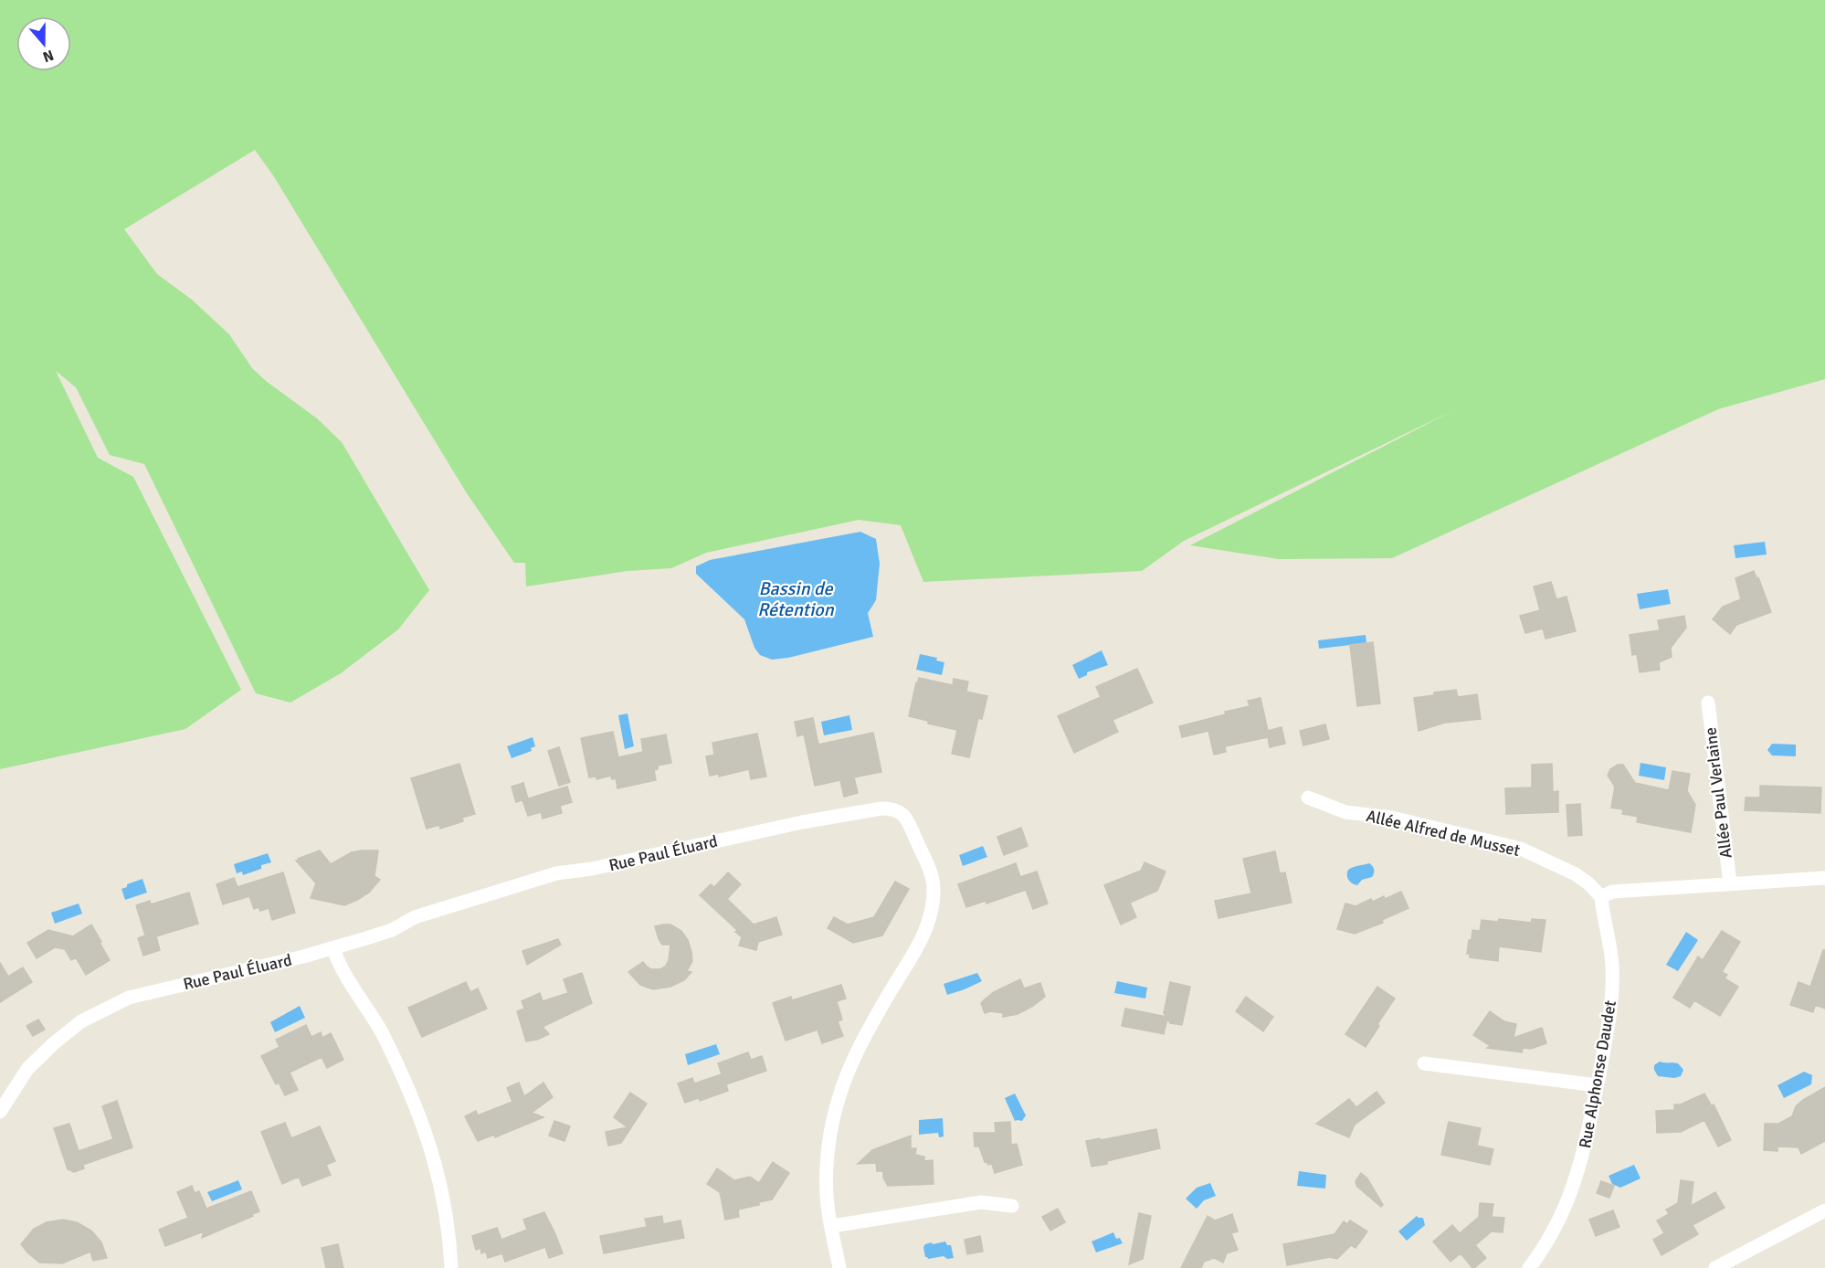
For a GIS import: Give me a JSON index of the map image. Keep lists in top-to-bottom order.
{
  "streets": {
    "street": [
      "Allée Paul Verlaine",
      "Allée Alfred de Musset",
      "Rue Paul Éluard",
      "Rue Alphonse Daudet"
    ]
  },
  "crossings": [
    ["Allée Alfred de Musset", "Rue Alphonse Daudet"]
  ],
  "water": ["Bassin de Rétention"],
  "north": "bottom"
}
